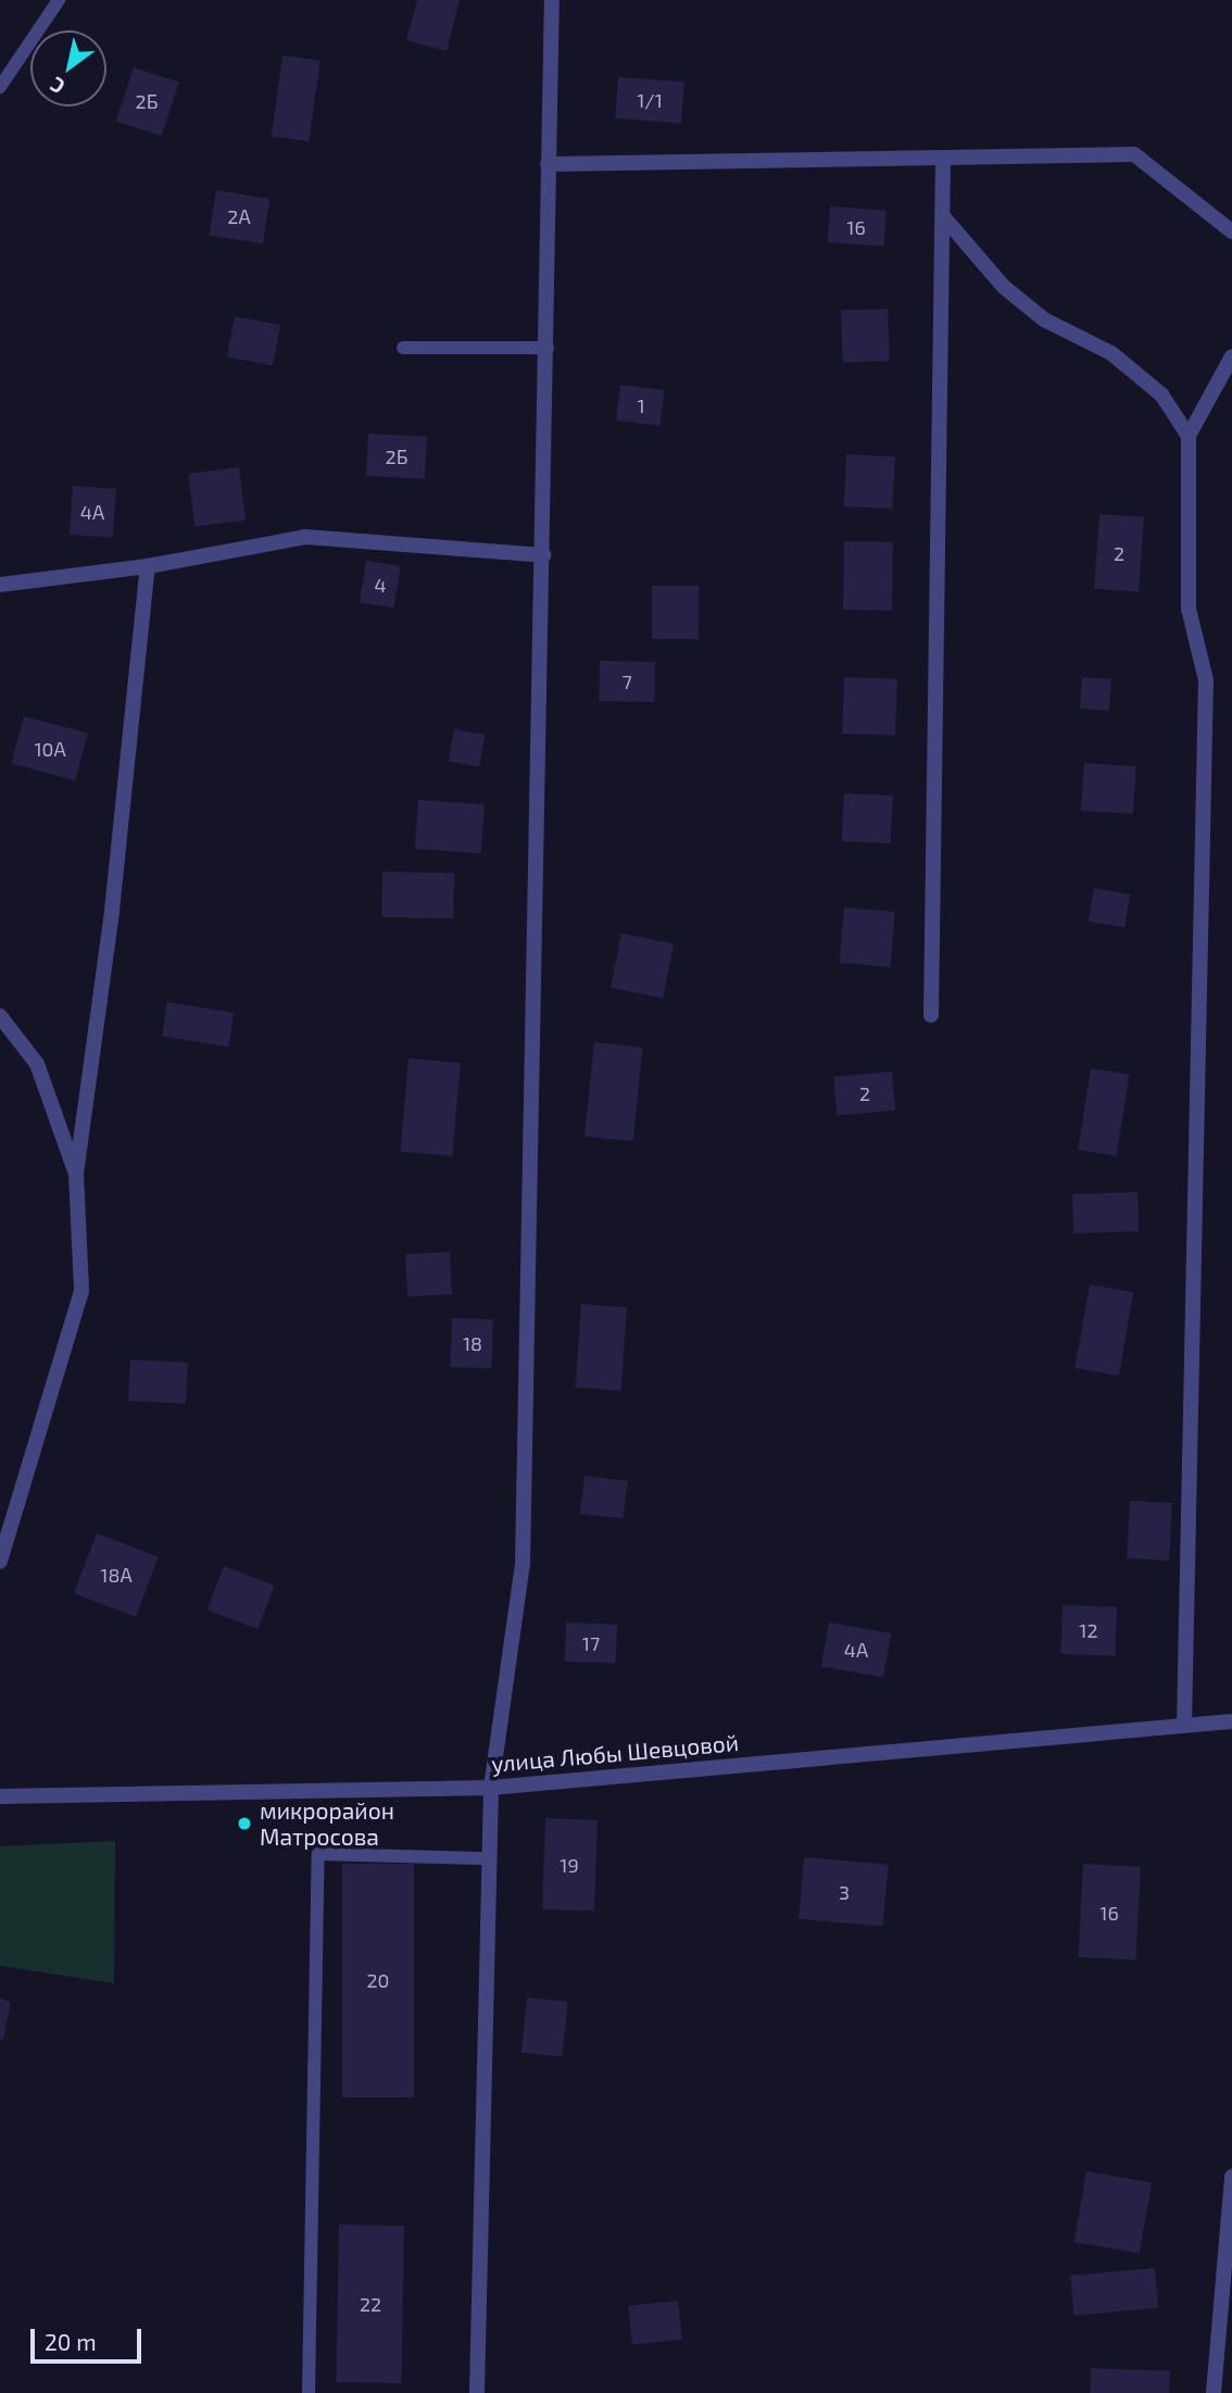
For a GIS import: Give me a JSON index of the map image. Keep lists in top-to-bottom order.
{
  "streets": {
    "street": ["улица Любы Шевцовой"]
  },
  "places": ["микрорайон Матросова"],
  "house_numbers": [
    "1/1",
    "2Б",
    "2А",
    "16",
    "1",
    "2Б",
    "4А",
    "2",
    "4",
    "7",
    "10А",
    "2",
    "18",
    "18А",
    "12",
    "17",
    "4А",
    "19",
    "3",
    "16",
    "20",
    "22"
  ],
  "scale_bar": "20 m",
  "north": "bottom left"
}
